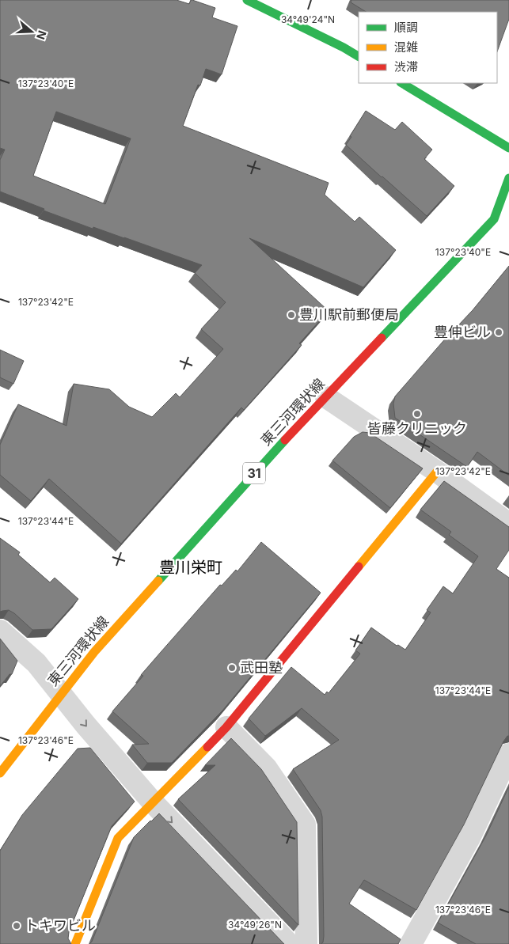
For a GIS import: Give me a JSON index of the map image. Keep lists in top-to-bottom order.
{
  "streets": {
    "main road": ["東三河環状線", "31"]
  },
  "districts": ["豊川栄町"],
  "places": [
    "豊川駅前郵便局",
    "豊伸ビル",
    "皆藤クリニック",
    "武田塾",
    "トキワビル"
  ],
  "legend": ["順調", "混雑", "渋滞"],
  "north": "right",
  "coordinates": [
    "34°49'24\"N",
    "137°23'40\"E",
    "137°23'42\"E",
    "137°23'44\"E",
    "137°23'46\"E",
    "34°49'26\"N"
  ]
}
